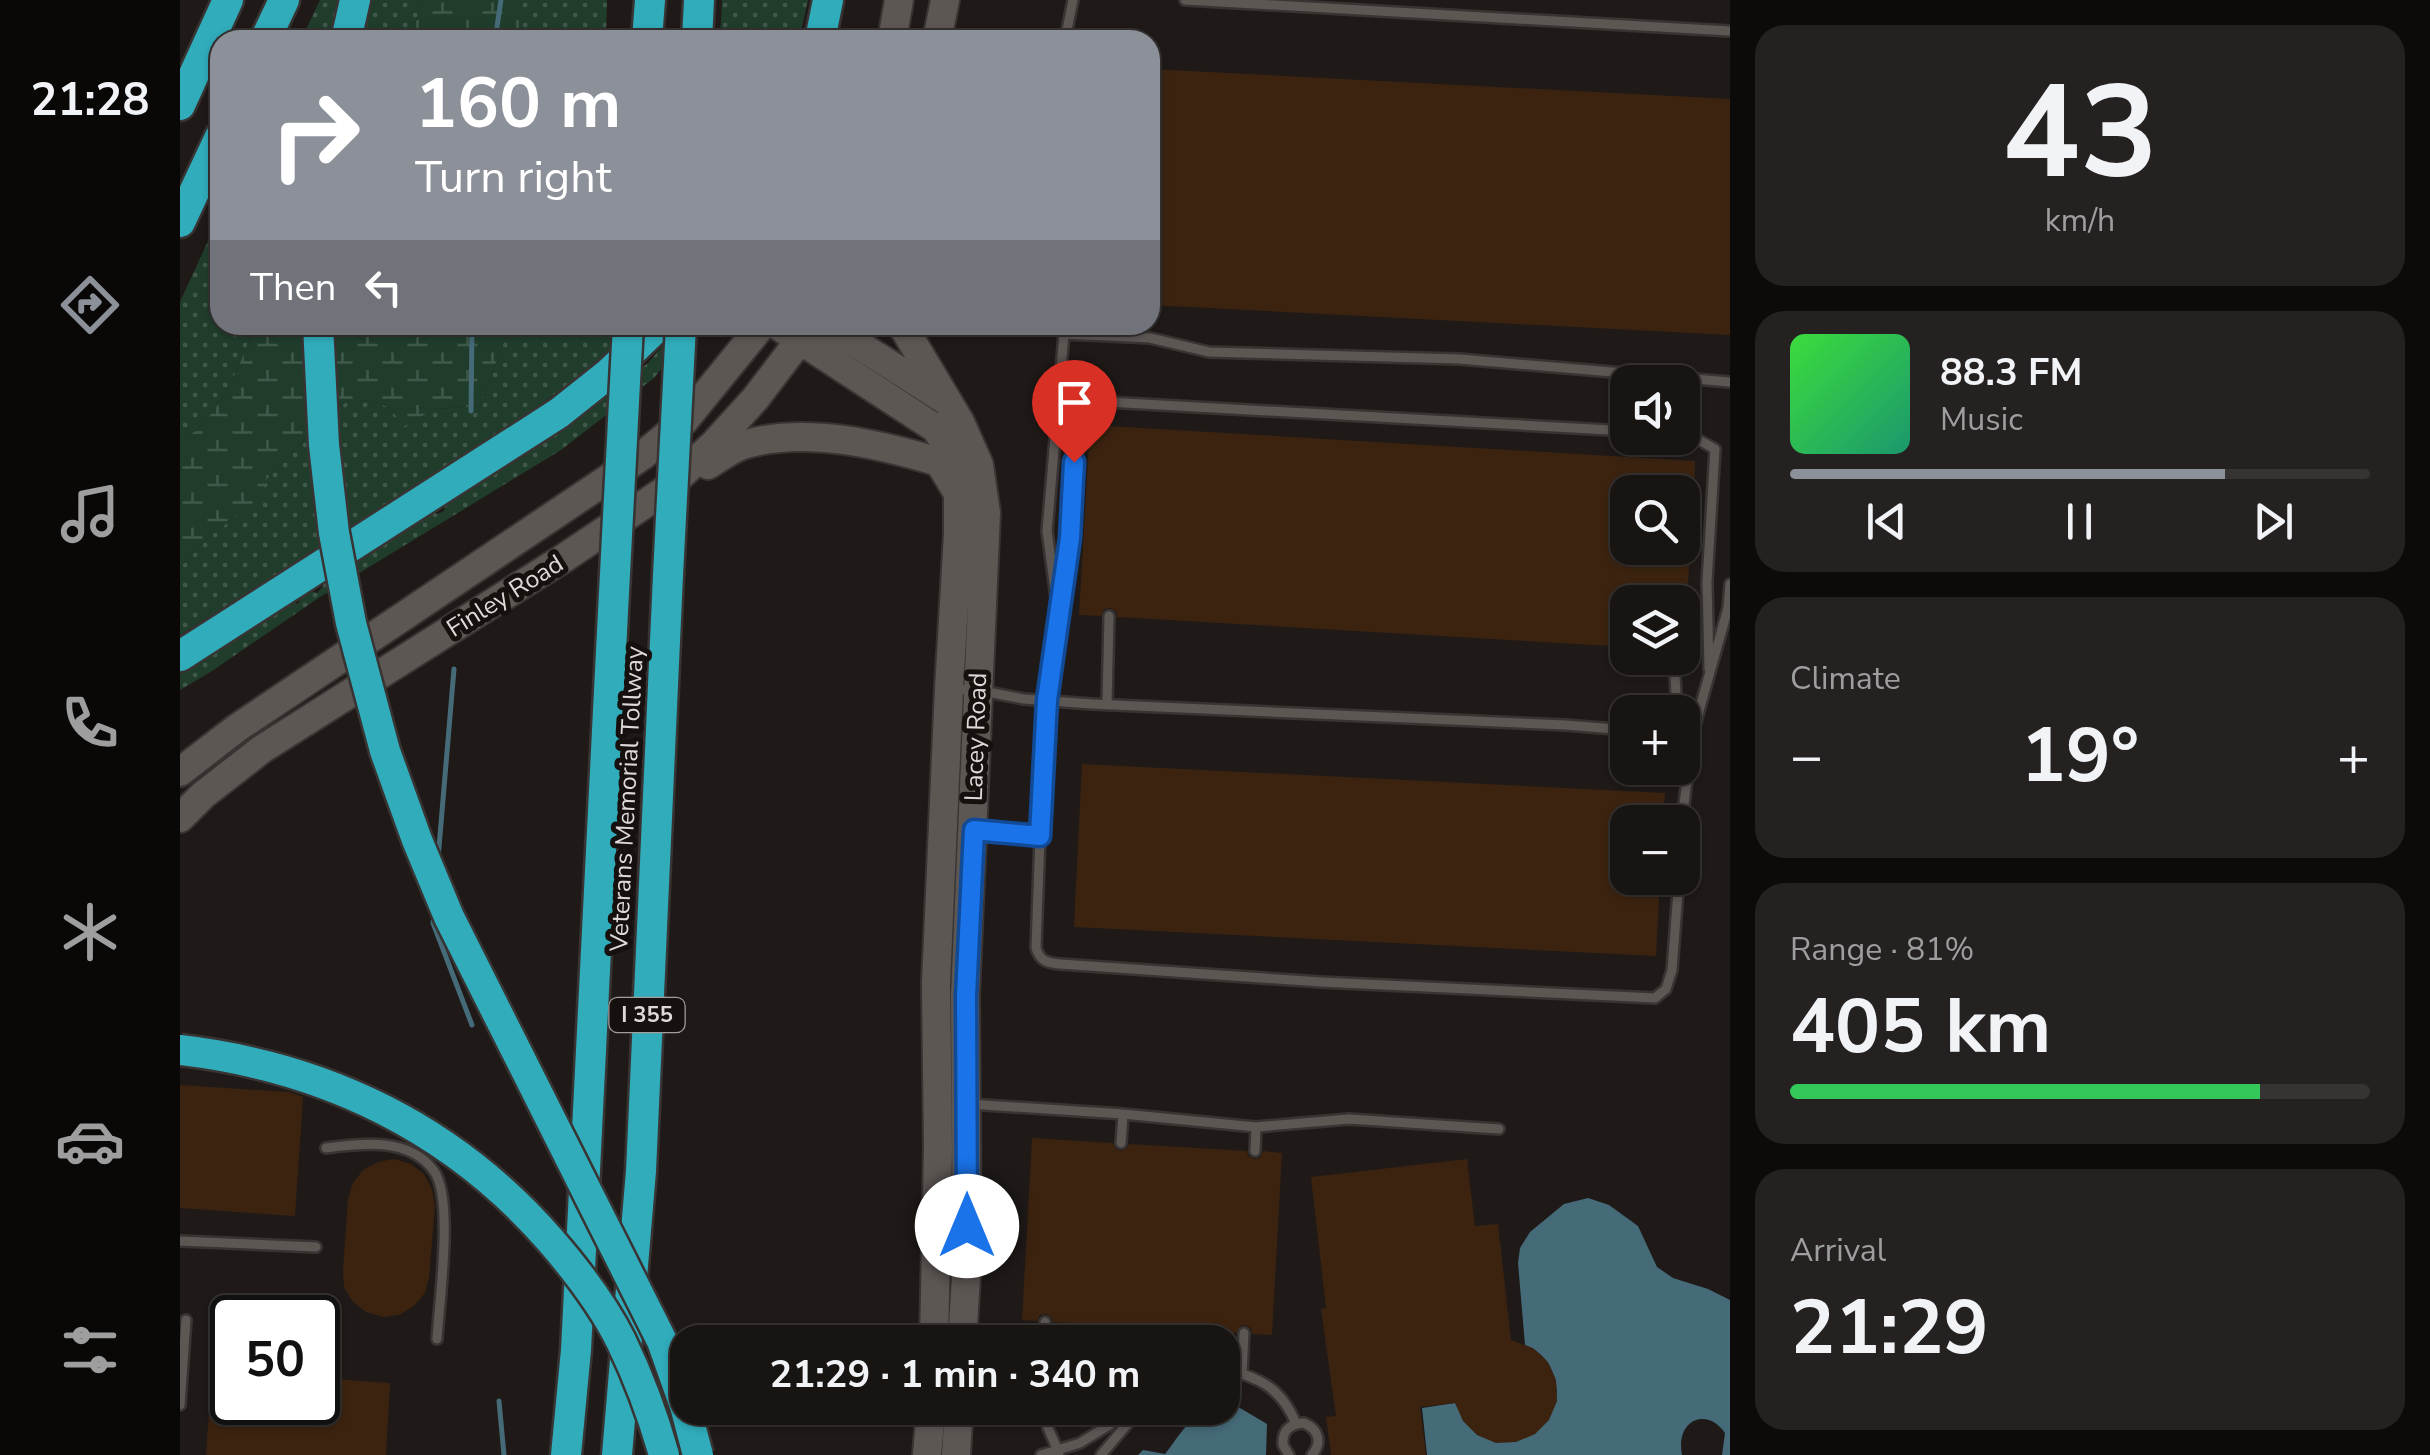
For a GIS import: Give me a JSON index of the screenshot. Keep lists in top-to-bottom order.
{
  "streets": {
    "highway": ["Veterans Memorial Tollway", "I 355"],
    "main road": ["Finley Road", "Lacey Road"]
  },
  "page": {
    "tabs": "21:28",
    "tile": [
      ["43", "km/h"],
      "Climate",
      ["Range · 81%", "405 km"],
      ["Arrival", "21:29"]
    ],
    "turn": ["160 m", "Turn right"],
    "then": "Then",
    "song": ["88.3 FM", "Music"],
    "map_buttons": ["+", "−"],
    "heat": ["−", "19°", "+"],
    "limit": "50",
    "trip": "21:29 · 1 min · 340 m"
  }
}
